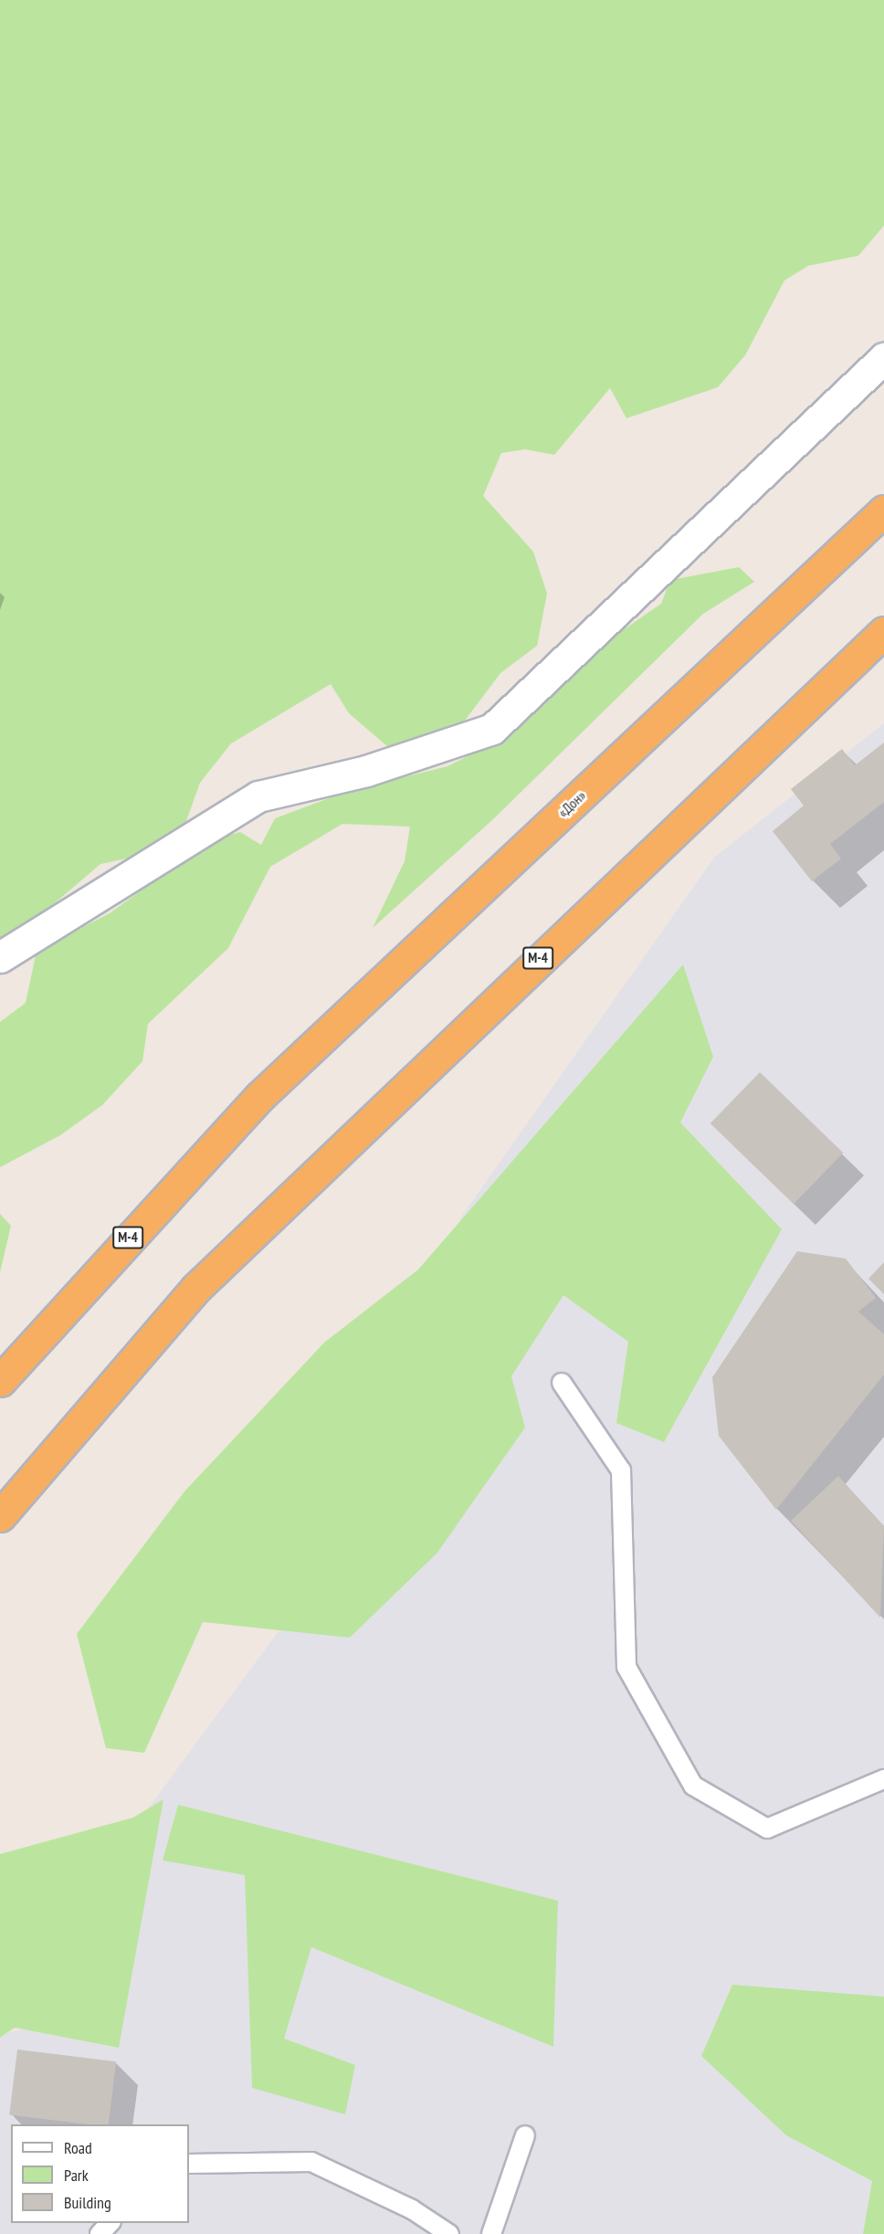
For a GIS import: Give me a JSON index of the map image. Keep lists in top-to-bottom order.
{
  "streets": {
    "highway": ["«Дон»", "М-4"]
  },
  "legend": ["Road", "Park", "Building"]
}
